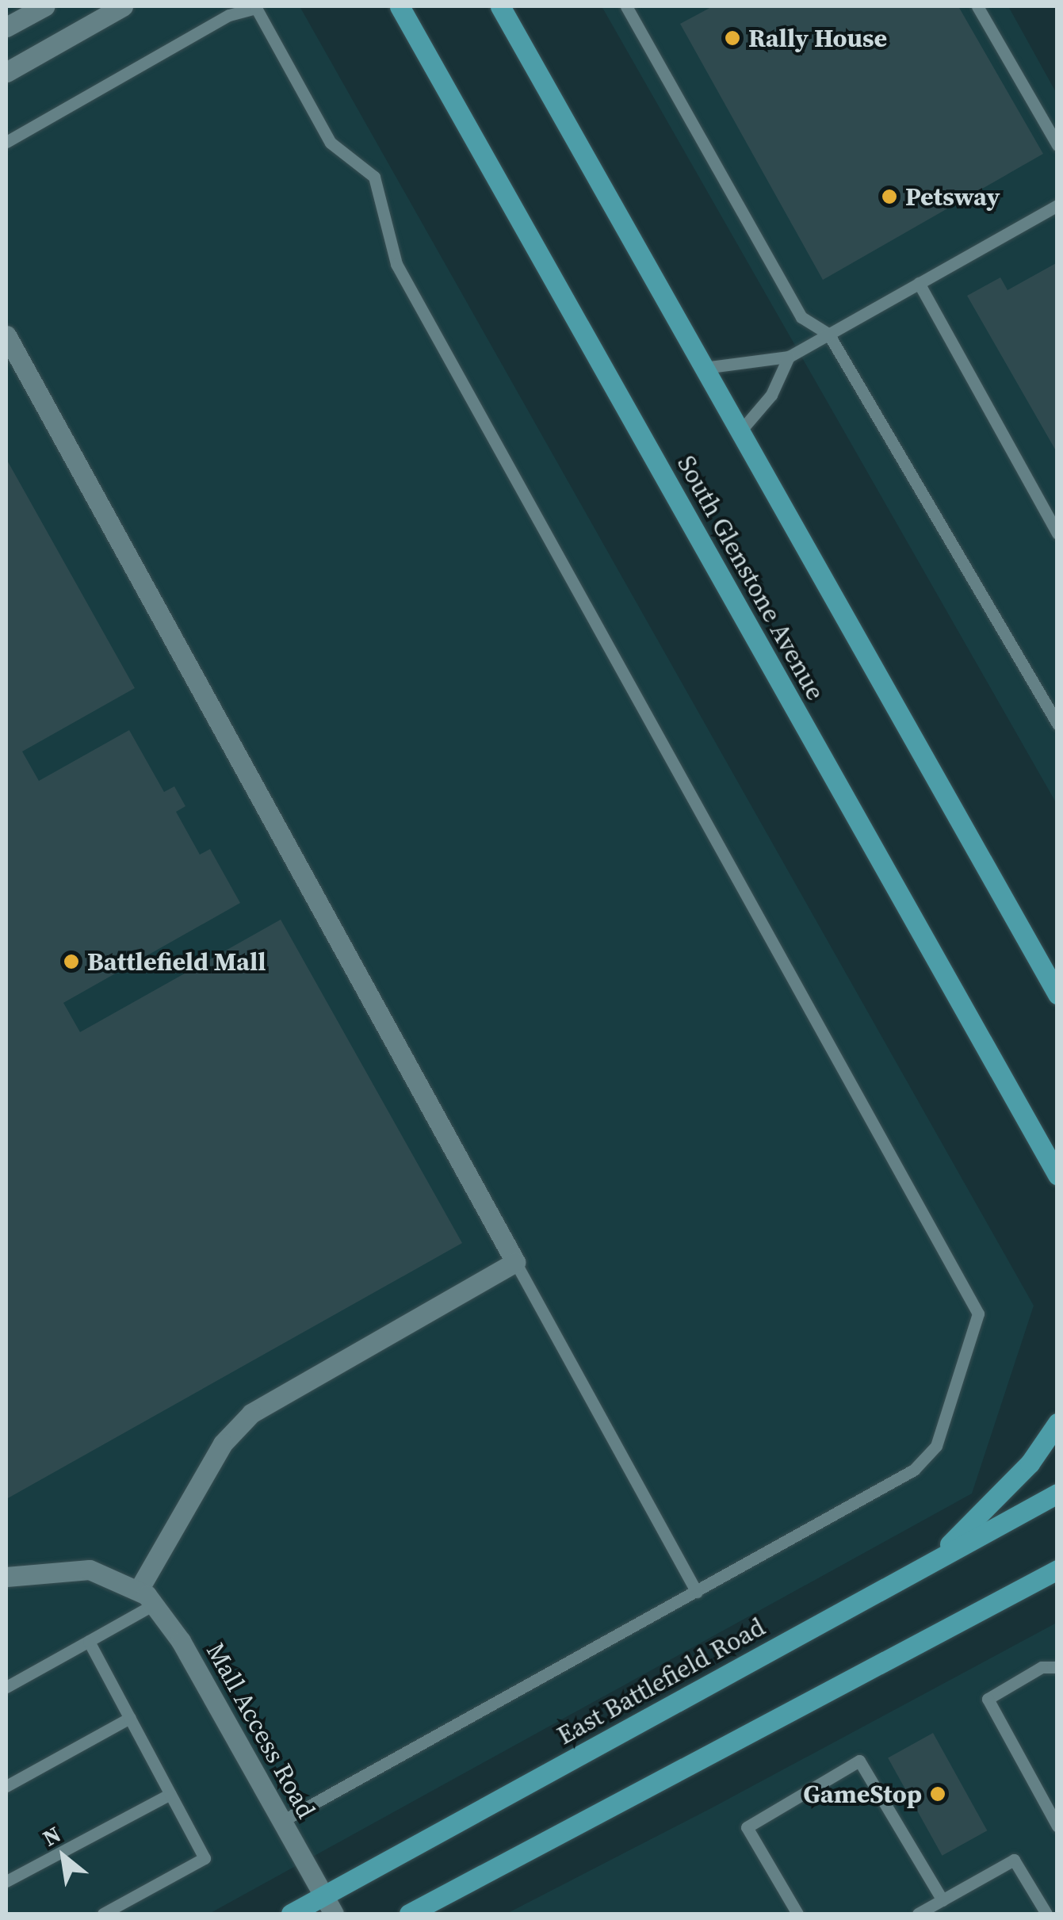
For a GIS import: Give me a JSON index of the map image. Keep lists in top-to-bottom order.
{
  "streets": {
    "main road": ["South Glenstone Avenue", "East Battlefield Road"],
    "street": ["Mall Access Road"]
  },
  "crossings": [
    ["East Battlefield Road", "Mall Access Road"]
  ],
  "places": [
    "Rally House",
    "Petsway",
    "Battlefield Mall",
    "GameStop"
  ],
  "north": "top left"
}
